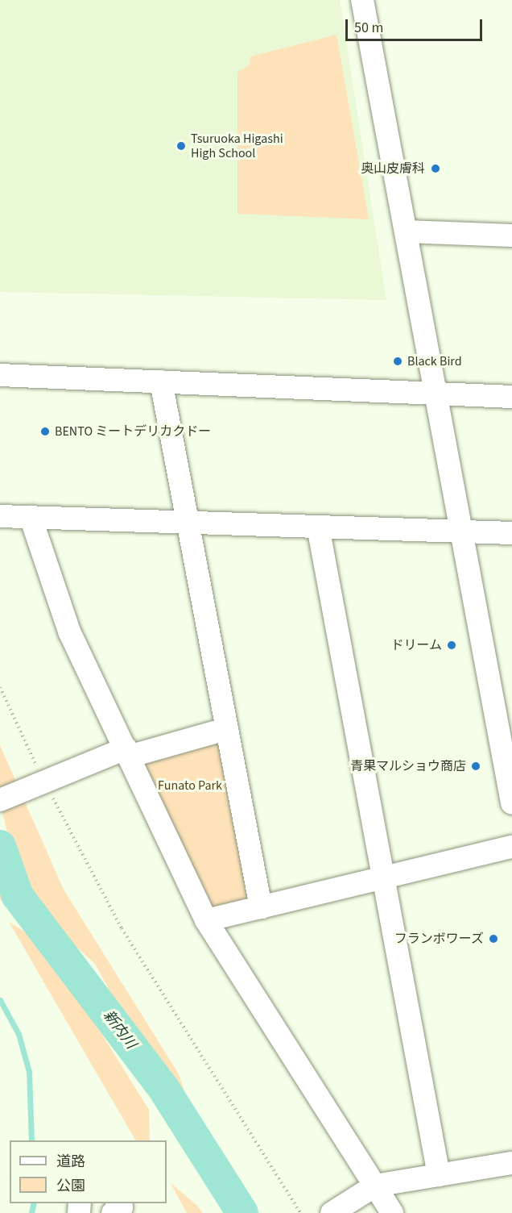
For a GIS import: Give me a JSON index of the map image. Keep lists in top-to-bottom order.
{
  "water": ["新内川"],
  "parks": ["Funato Park"],
  "places": [
    "Tsuruoka Higashi High School",
    "奥山皮膚科",
    "Black Bird",
    "BENTO ミートデリカクドー",
    "ドリーム",
    "青果マルショウ商店",
    "フランボワーズ"
  ],
  "legend": ["道路", "公園"],
  "scale_bar": "50 m"
}
